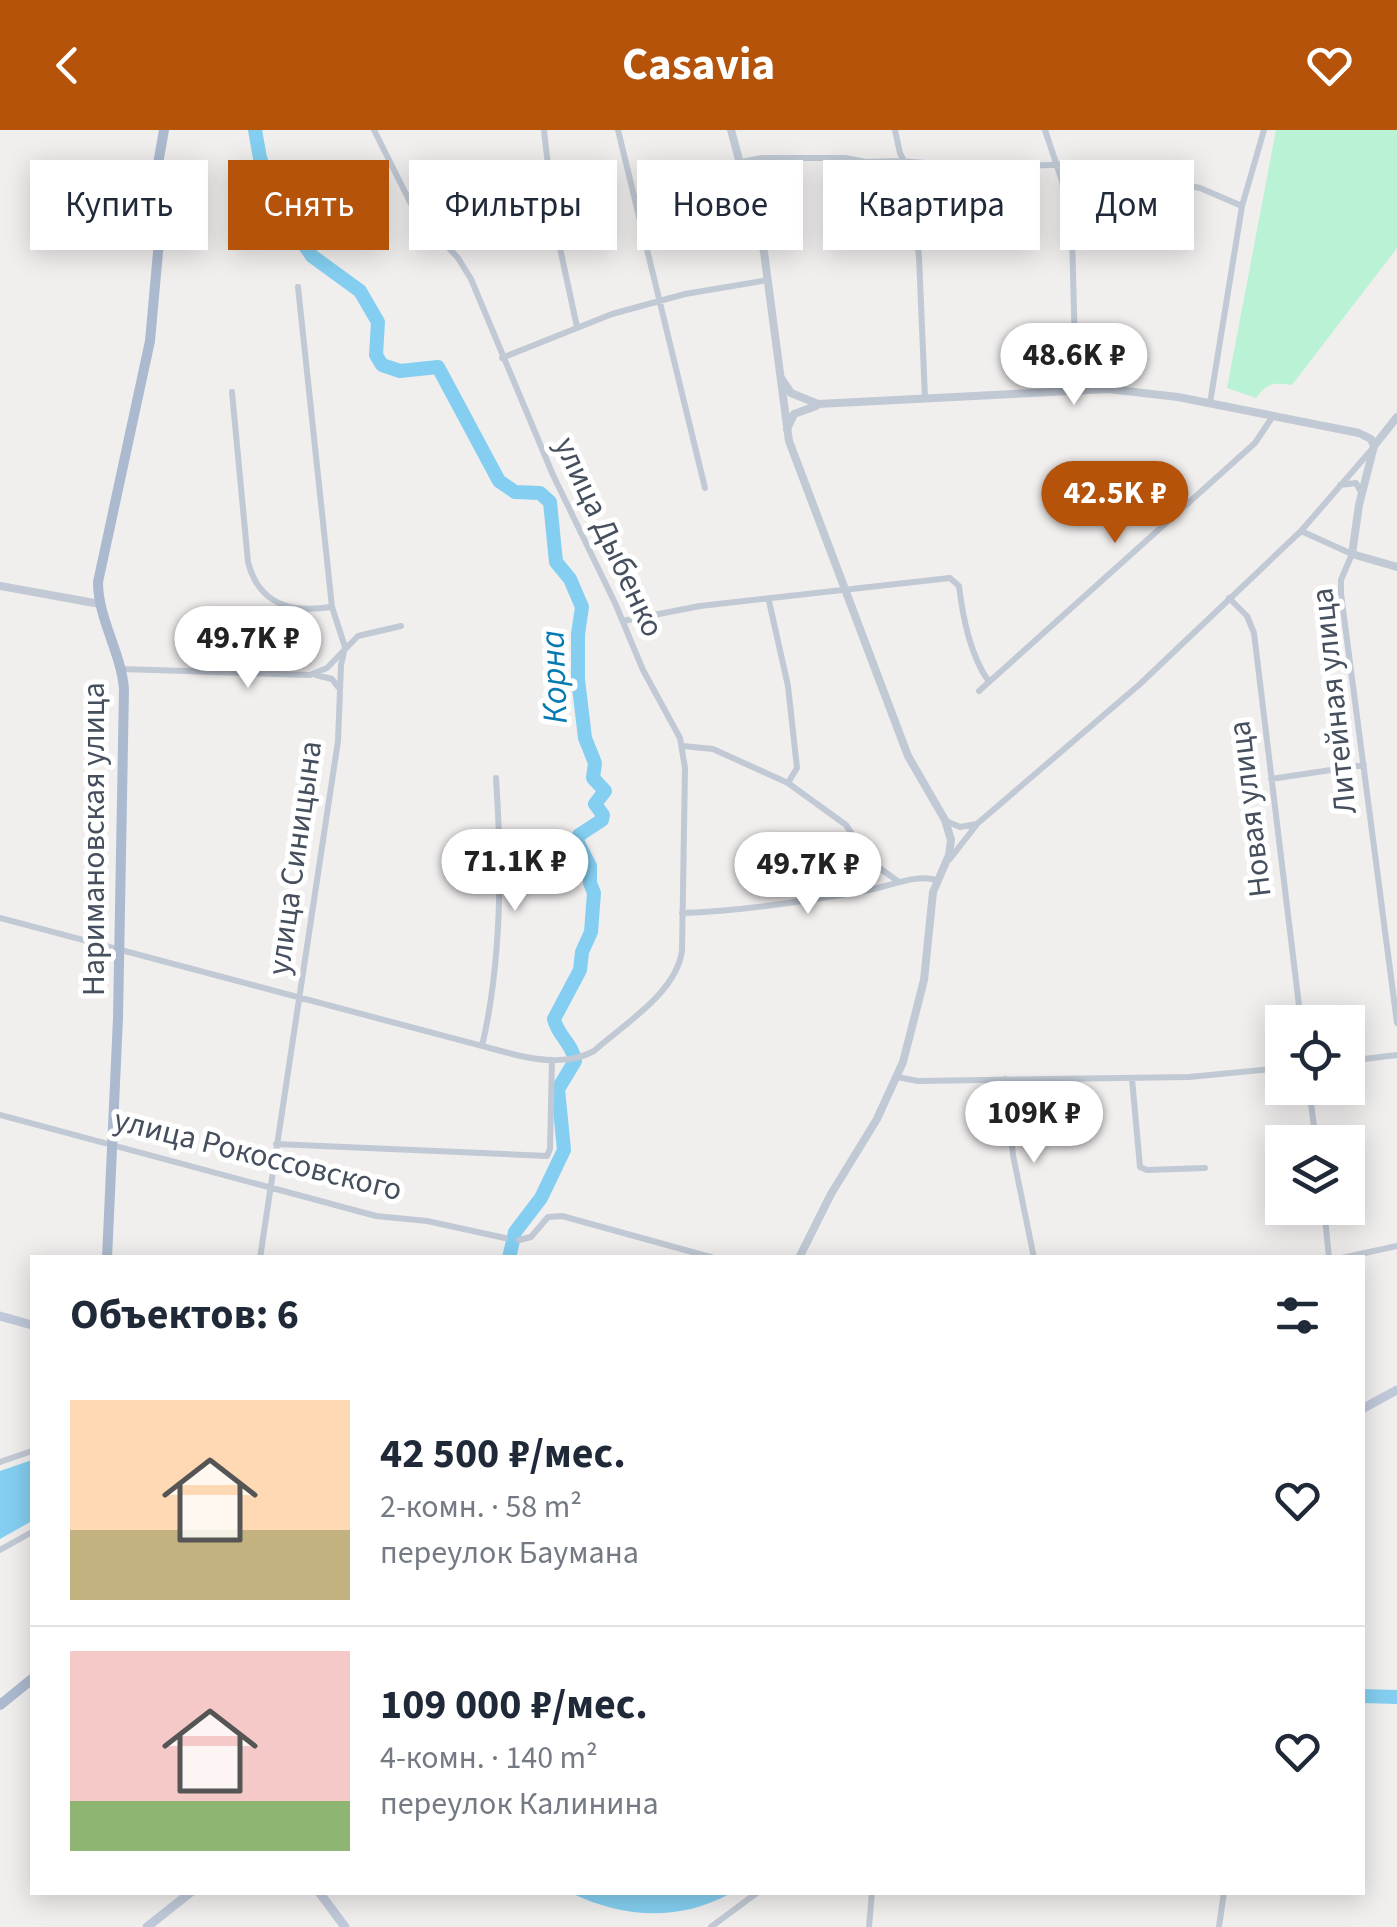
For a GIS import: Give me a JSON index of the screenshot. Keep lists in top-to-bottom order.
{
  "streets": {
    "main road": ["Наримановская улица"],
    "street": [
      "улица Дыбенко",
      "Литейная улица",
      "Новая улица",
      "улица Синицына",
      "улица Рокоссовского"
    ]
  },
  "crossings": [
    ["Наримановская улица", "улица Рокоссовского"],
    ["улица Синицына", "улица Рокоссовского"]
  ],
  "water": ["Корна"],
  "page": {
    "header": "Casavia",
    "chip": [
      "Купить",
      "Снять",
      "Фильтры",
      "Новое",
      "Квартира",
      "Дом"
    ],
    "price": [
      "48.6K ₽",
      "42.5K ₽",
      "49.7K ₽",
      "71.1K ₽",
      "49.7K ₽",
      "109K ₽"
    ],
    "heading": "Объектов: 6",
    "list": [
      {
        "name": "42 500 ₽/мес.",
        "note": "2-комн. · 58 m² · переулок Баумана"
      },
      {
        "name": "109 000 ₽/мес.",
        "note": "4-комн. · 140 m² · переулок Калинина"
      }
    ]
  }
}
